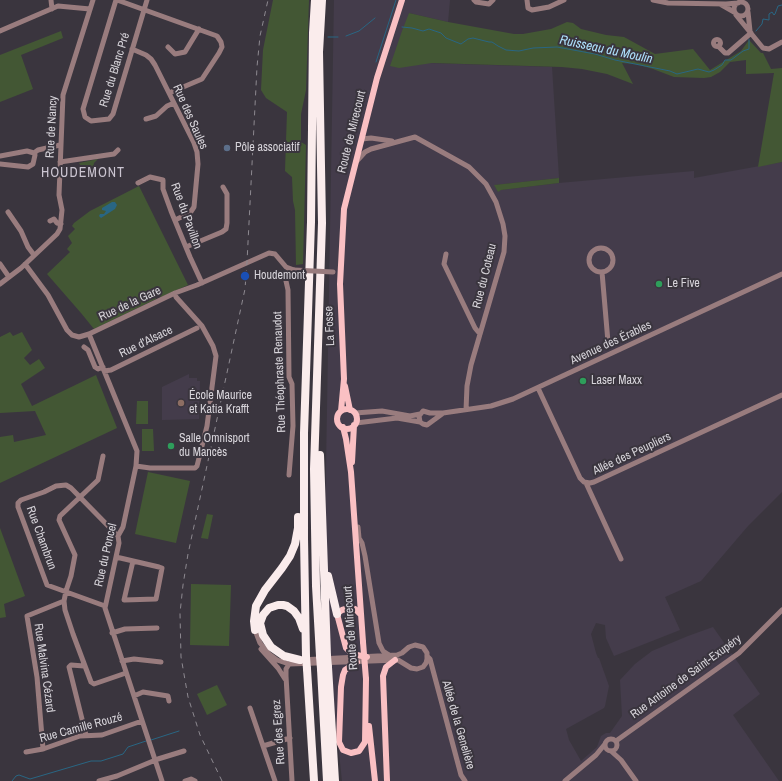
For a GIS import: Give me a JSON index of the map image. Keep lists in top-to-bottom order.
{
  "streets": {
    "main road": ["Route de Mirecourt", "La Fosse"],
    "street": [
      "Rue du Blanc Pré",
      "Rue des Saules",
      "Rue de Nancy",
      "Rue du Pavillon",
      "Rue du Coteau",
      "Rue de la Gare",
      "Rue d'Alsace",
      "Avenue des Érables",
      "Rue Théophraste Renaudot",
      "Allée des Peupliers",
      "Rue Chambrun",
      "Rue du Poncel",
      "Rue Malvina Cézard",
      "Rue Antoine de Saint-Exupéry",
      "Allée de la Genelière",
      "Rue Camille Rouzé",
      "Rue des Egrez"
    ]
  },
  "crossings": [
    ["Rue du Blanc Pré", "Rue des Saules"],
    ["Rue des Saules", "Rue du Pavillon"],
    ["Route de Mirecourt", "Rue du Coteau"],
    ["Route de Mirecourt", "La Fosse"],
    ["Rue du Pavillon", "Rue de la Gare"],
    ["Rue du Coteau", "Avenue des Érables"],
    ["Rue de la Gare", "Rue Théophraste Renaudot"],
    ["Rue de la Gare", "Rue du Poncel"],
    ["Rue d'Alsace", "Rue du Poncel"],
    ["Avenue des Érables", "Allée des Peupliers"],
    ["Rue Chambrun", "Rue du Poncel"],
    ["Rue du Poncel", "Rue Camille Rouzé"],
    ["Rue Malvina Cézard", "Rue Camille Rouzé"]
  ],
  "districts": ["HOUDEMONT"],
  "water": ["Ruisseau du Moulin"],
  "places": [
    "Pôle associatif",
    "Houdemont",
    "Le Five",
    "Laser Maxx",
    "École Maurice et Katia Krafft",
    "Salle Omnisport du Mancès"
  ]
}
